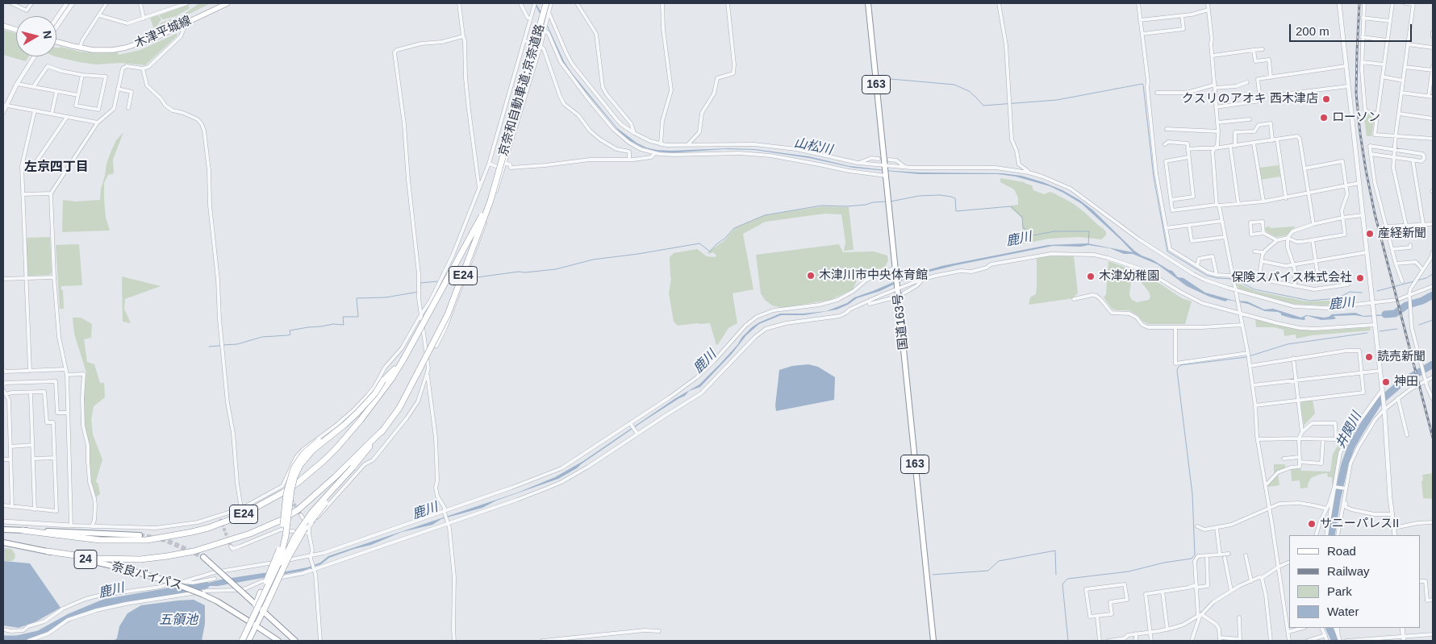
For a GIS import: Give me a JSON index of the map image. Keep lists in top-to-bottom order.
{
  "streets": {
    "highway": ["京奈和自動車道;京奈道路", "E24"],
    "main road": [
      "木津平城線",
      "163",
      "国道163号",
      "24",
      "奈良バイパス"
    ]
  },
  "crossings": [
    ["京奈和自動車道;京奈道路", "E24"],
    ["E24", "24"],
    ["E24", "奈良バイパス"]
  ],
  "districts": ["左京四丁目"],
  "water": [
    "山松川",
    "鹿川",
    "井関川",
    "五領池"
  ],
  "places": [
    "クスリのアオキ 西木津店",
    "ローソン",
    "産経新聞",
    "木津川市中央体育館",
    "木津幼稚園",
    "保険スパイス株式会社",
    "読売新聞",
    "神田",
    "サニーパレスII"
  ],
  "legend": [
    "Road",
    "Railway",
    "Park",
    "Water"
  ],
  "scale_bar": "200 m",
  "north": "right"
}
